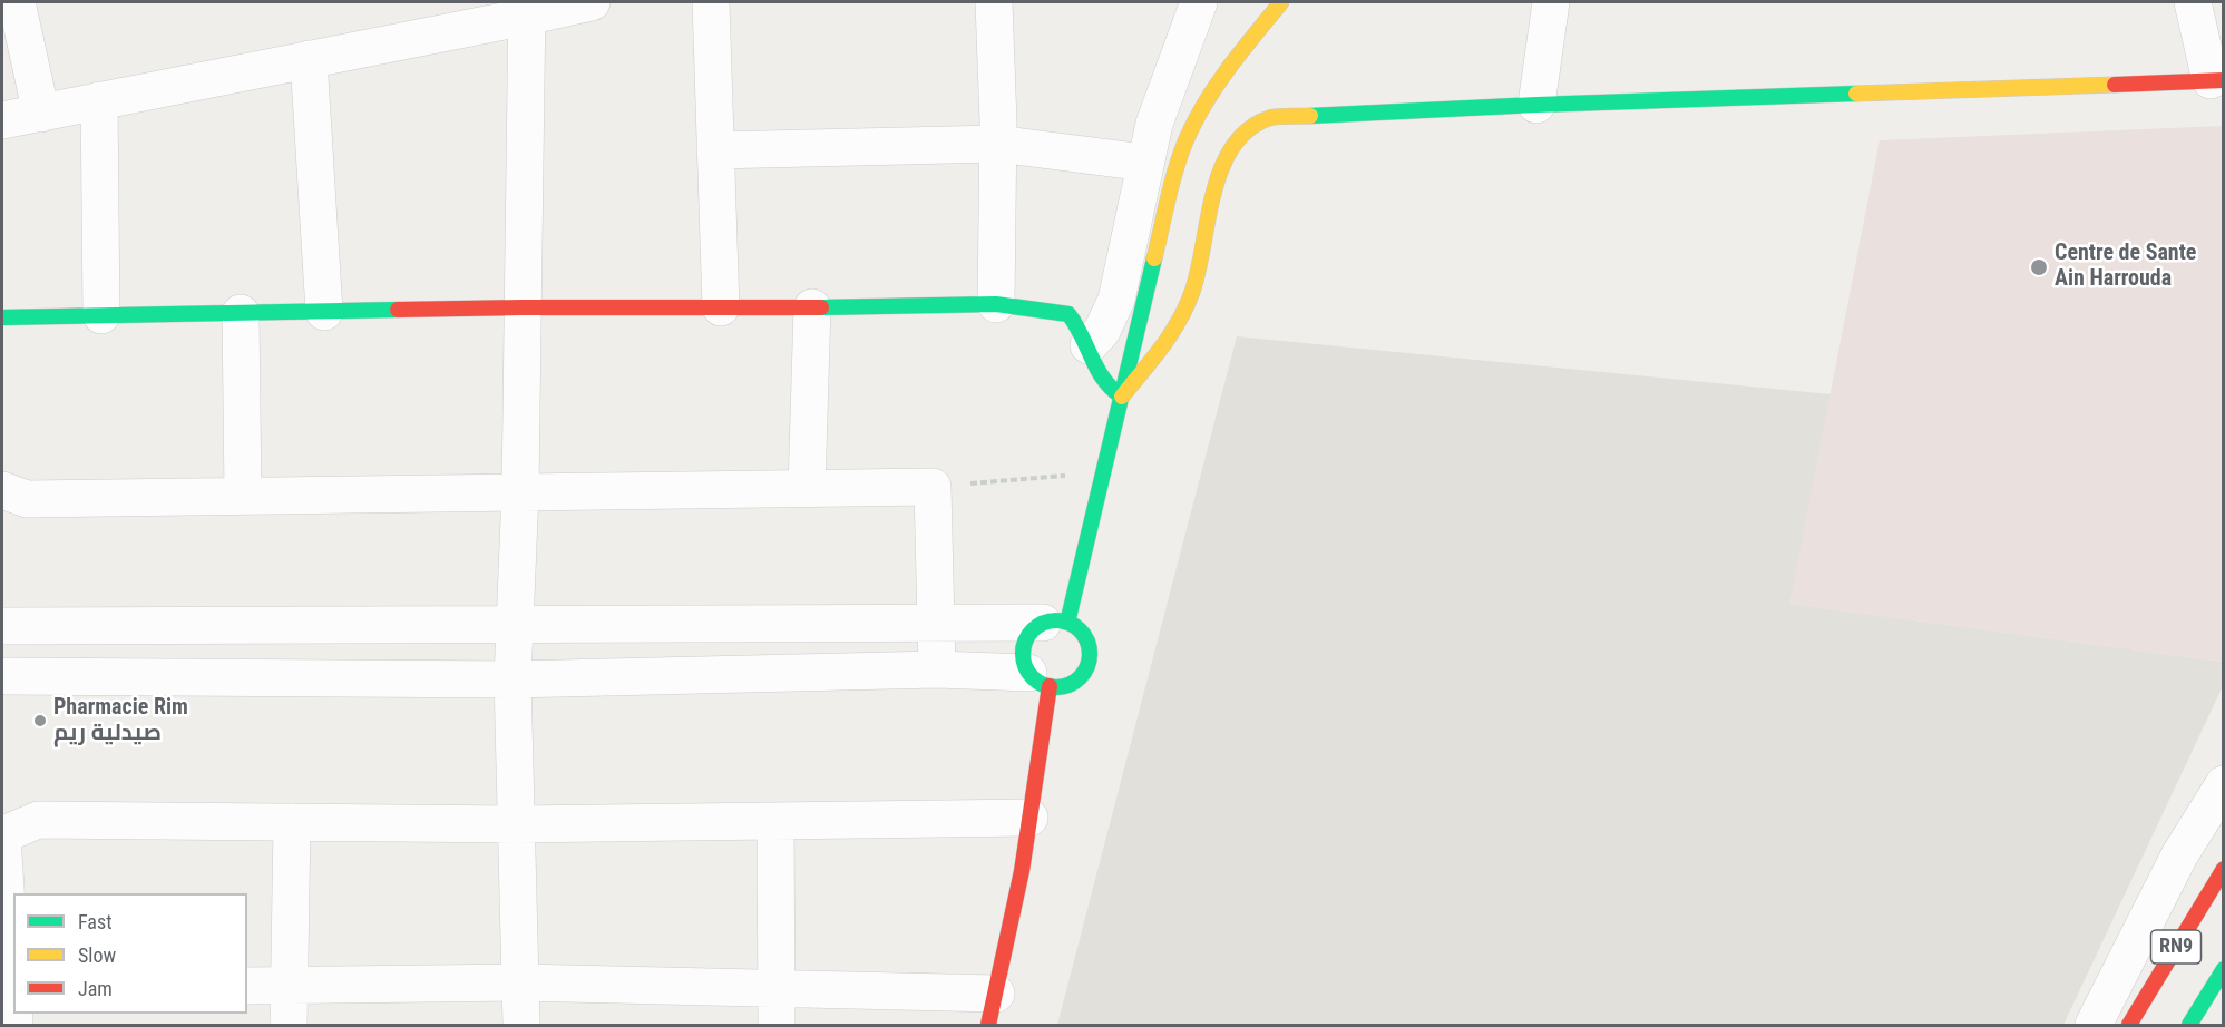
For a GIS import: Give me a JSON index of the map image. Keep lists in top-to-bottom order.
{
  "streets": {
    "main road": ["RN9"]
  },
  "places": ["Centre de Sante Ain Harrouda", "Pharmacie Rim صيدلية ريم"],
  "legend": ["Fast", "Slow", "Jam"]
}
